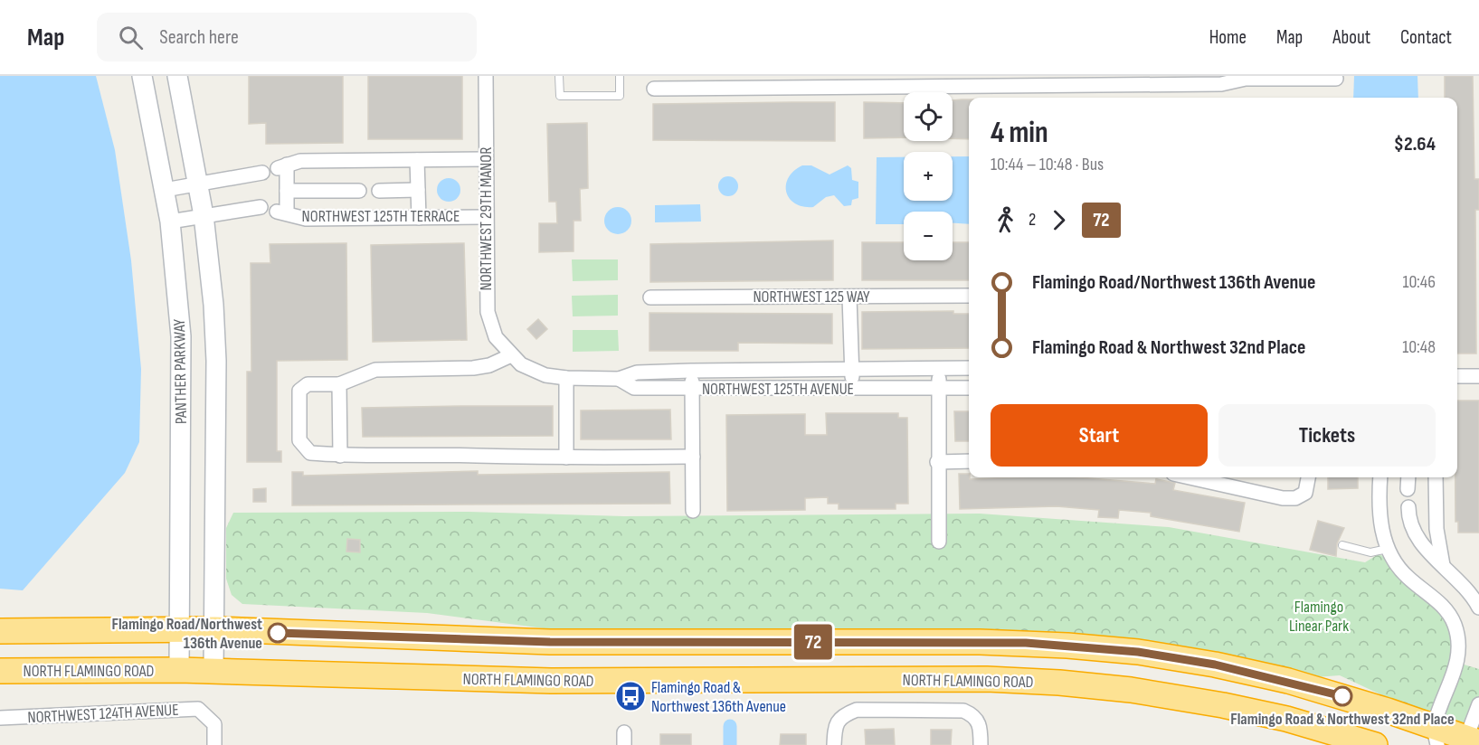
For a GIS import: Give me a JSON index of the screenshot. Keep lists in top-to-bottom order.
{
  "streets": {
    "highway": ["NORTH FLAMINGO ROAD"],
    "main road": ["PANTHER PARKWAY"],
    "street": [
      "NORTHWEST 125TH TERRACE",
      "NORTHWEST 29TH MANOR",
      "NORTHWEST 125 WAY",
      "NORTHWEST 125TH AVENUE",
      "NORTHWEST 124TH AVENUE"
    ]
  },
  "crossings": [
    ["NORTHWEST 125TH TERRACE", "NORTHWEST 29TH MANOR"],
    ["NORTHWEST 29TH MANOR", "NORTHWEST 125TH AVENUE"],
    ["PANTHER PARKWAY", "NORTH FLAMINGO ROAD"]
  ],
  "parks": ["Flamingo Linear Park"],
  "places": {
    "other": ["Flamingo Road/Northwest 136th Avenue", "Flamingo Road & Northwest 32nd Place"],
    "bus stop": ["Flamingo Road & Northwest 136th Avenue"]
  },
  "lines": ["bus line 72"],
  "page": {
    "header": "Map",
    "search": "Search here",
    "nav": [
      "Home",
      "Map",
      "About",
      "Contact"
    ],
    "on_map": "72",
    "map_buttons": ["+", "−"],
    "heading": ["4 min", "10:44 – 10:48 · Bus", "$2.64"],
    "legs": ["2", "72"],
    "list": [
      {
        "name": "Flamingo Road/Northwest 136th Avenue",
        "value": "10:46"
      },
      {
        "name": "Flamingo Road & Northwest 32nd Place",
        "value": "10:48"
      }
    ],
    "buttons": ["Start", "Tickets"]
  }
}
